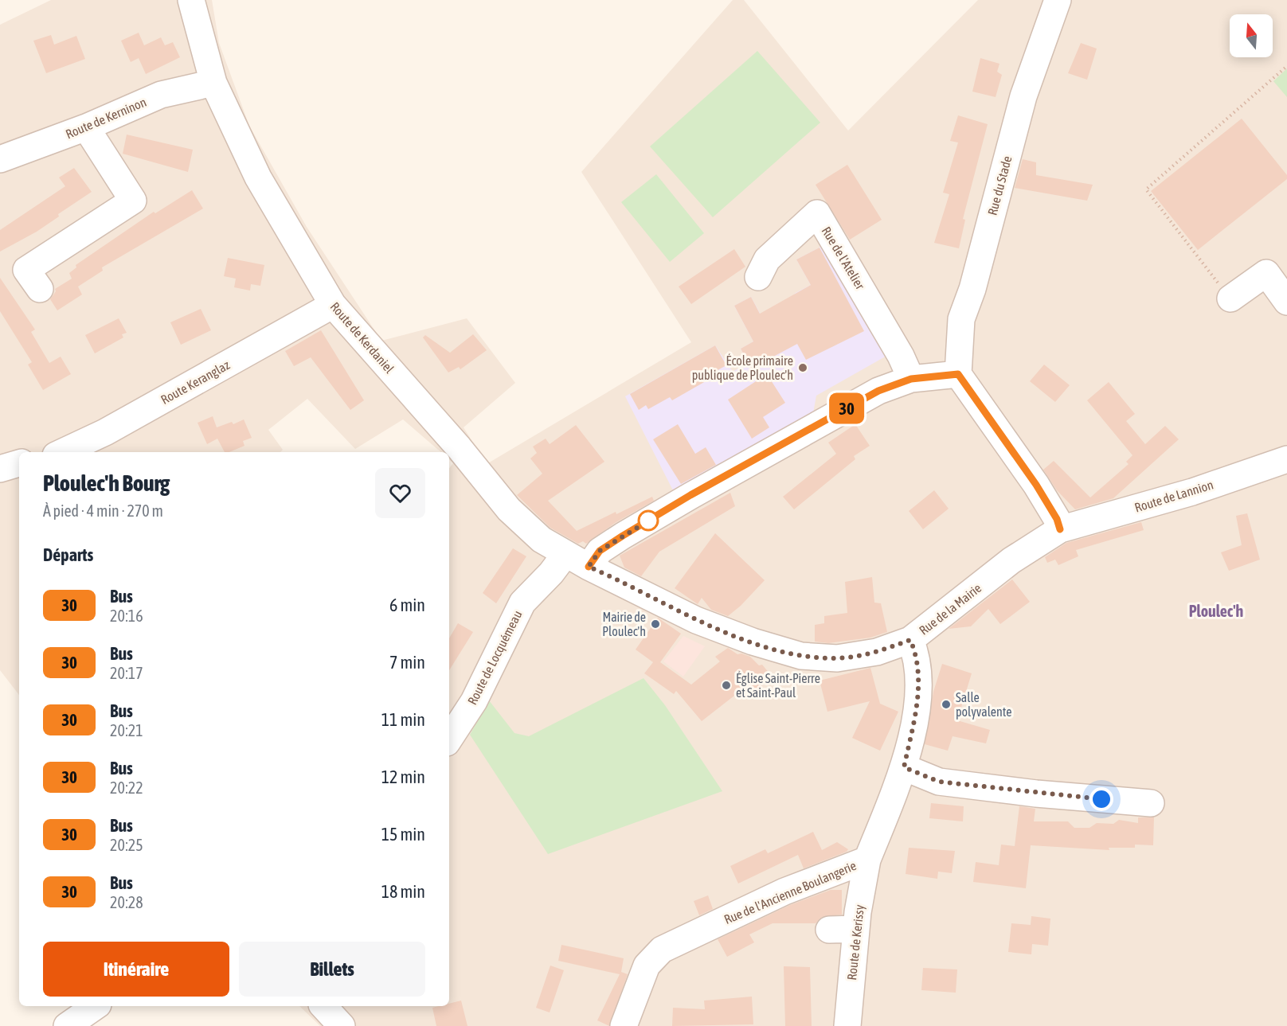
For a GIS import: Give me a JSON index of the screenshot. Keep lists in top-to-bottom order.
{
  "streets": {
    "street": [
      "Route de Kerninon",
      "Rue du Stade",
      "Rue de l'Atelier",
      "Route de Kerdaniel",
      "Route Keranglaz",
      "Route de Lannion",
      "Rue de la Mairie",
      "Route de Locquémeau",
      "Rue de l'Ancienne Boulangerie",
      "Route de Kerissy"
    ]
  },
  "crossings": [
    ["Route de Kerninon", "Route de Kerdaniel"],
    ["Route de Kerdaniel", "Route Keranglaz"],
    ["Route de Kerdaniel", "Rue de la Mairie"],
    ["Route de Kerdaniel", "Route de Locquémeau"],
    ["Route de Lannion", "Rue de la Mairie"],
    ["Rue de la Mairie", "Rue de l'Ancienne Boulangerie"],
    ["Rue de l'Ancienne Boulangerie", "Route de Kerissy"]
  ],
  "districts": ["Ploulec'h"],
  "places": [
    "École primaire publique de Ploulec'h",
    "Mairie de Ploulec'h",
    "Église Saint-Pierre et Saint-Paul",
    "Salle polyvalente"
  ],
  "lines": ["bus line 30"],
  "north": "top",
  "page": {
    "on_map": "30",
    "heading": [
      ["Ploulec'h Bourg", "À pied · 4 min · 270 m"],
      "Départs"
    ],
    "list": [
      {
        "mark": "30",
        "name": "Bus",
        "note": "20:16",
        "value": "6 min"
      },
      {
        "mark": "30",
        "name": "Bus",
        "note": "20:17",
        "value": "7 min"
      },
      {
        "mark": "30",
        "name": "Bus",
        "note": "20:21",
        "value": "11 min"
      },
      {
        "mark": "30",
        "name": "Bus",
        "note": "20:22",
        "value": "12 min"
      },
      {
        "mark": "30",
        "name": "Bus",
        "note": "20:25",
        "value": "15 min"
      },
      {
        "mark": "30",
        "name": "Bus",
        "note": "20:28",
        "value": "18 min"
      }
    ],
    "buttons": ["Itinéraire", "Billets"]
  }
}
